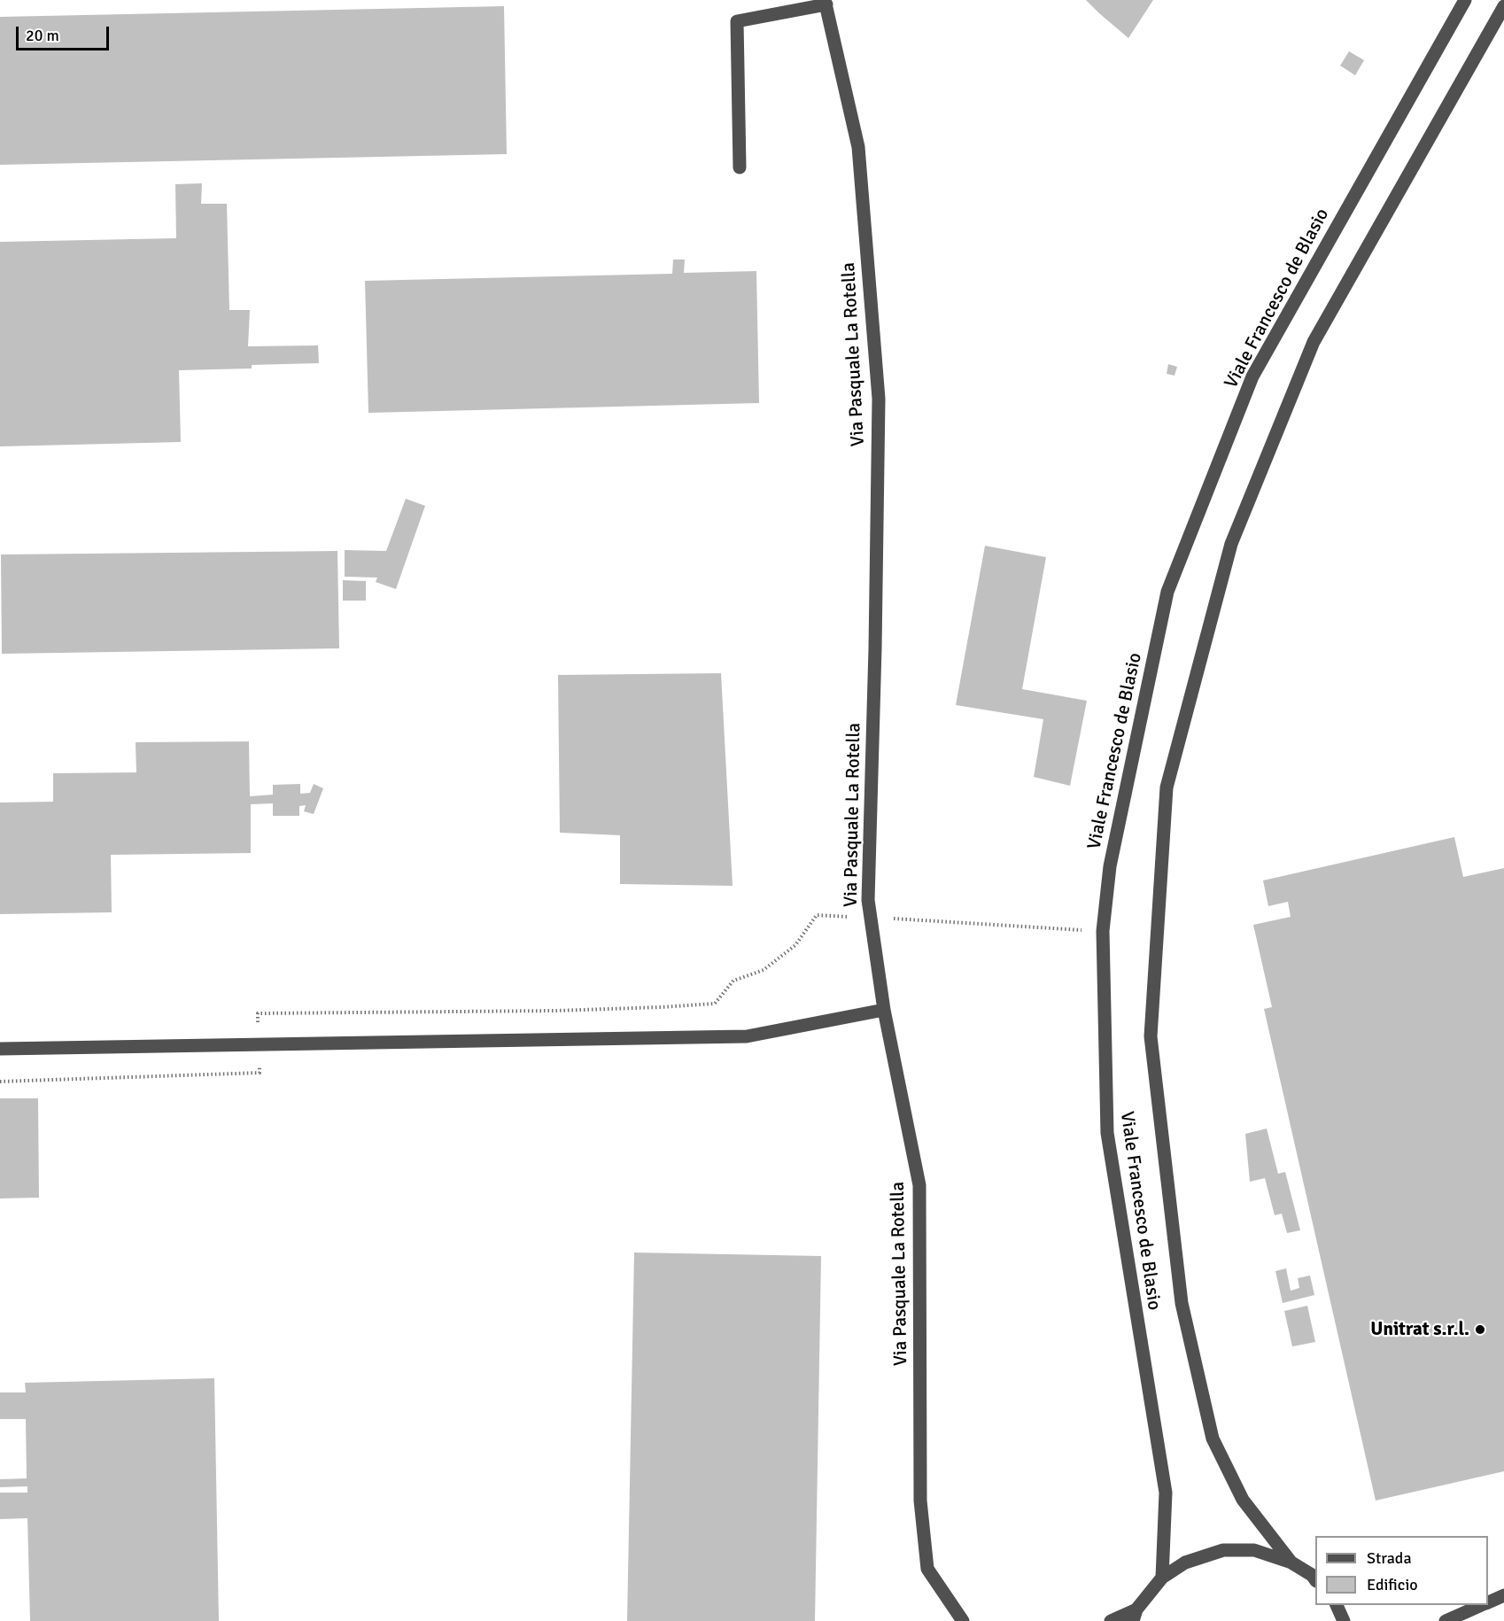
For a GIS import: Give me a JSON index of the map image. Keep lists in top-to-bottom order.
{
  "streets": {
    "street": ["Viale Francesco de Blasio", "Via Pasquale La Rotella"]
  },
  "places": ["Unitrat s.r.l."],
  "legend": ["Strada", "Edificio"],
  "scale_bar": "20 m"
}
